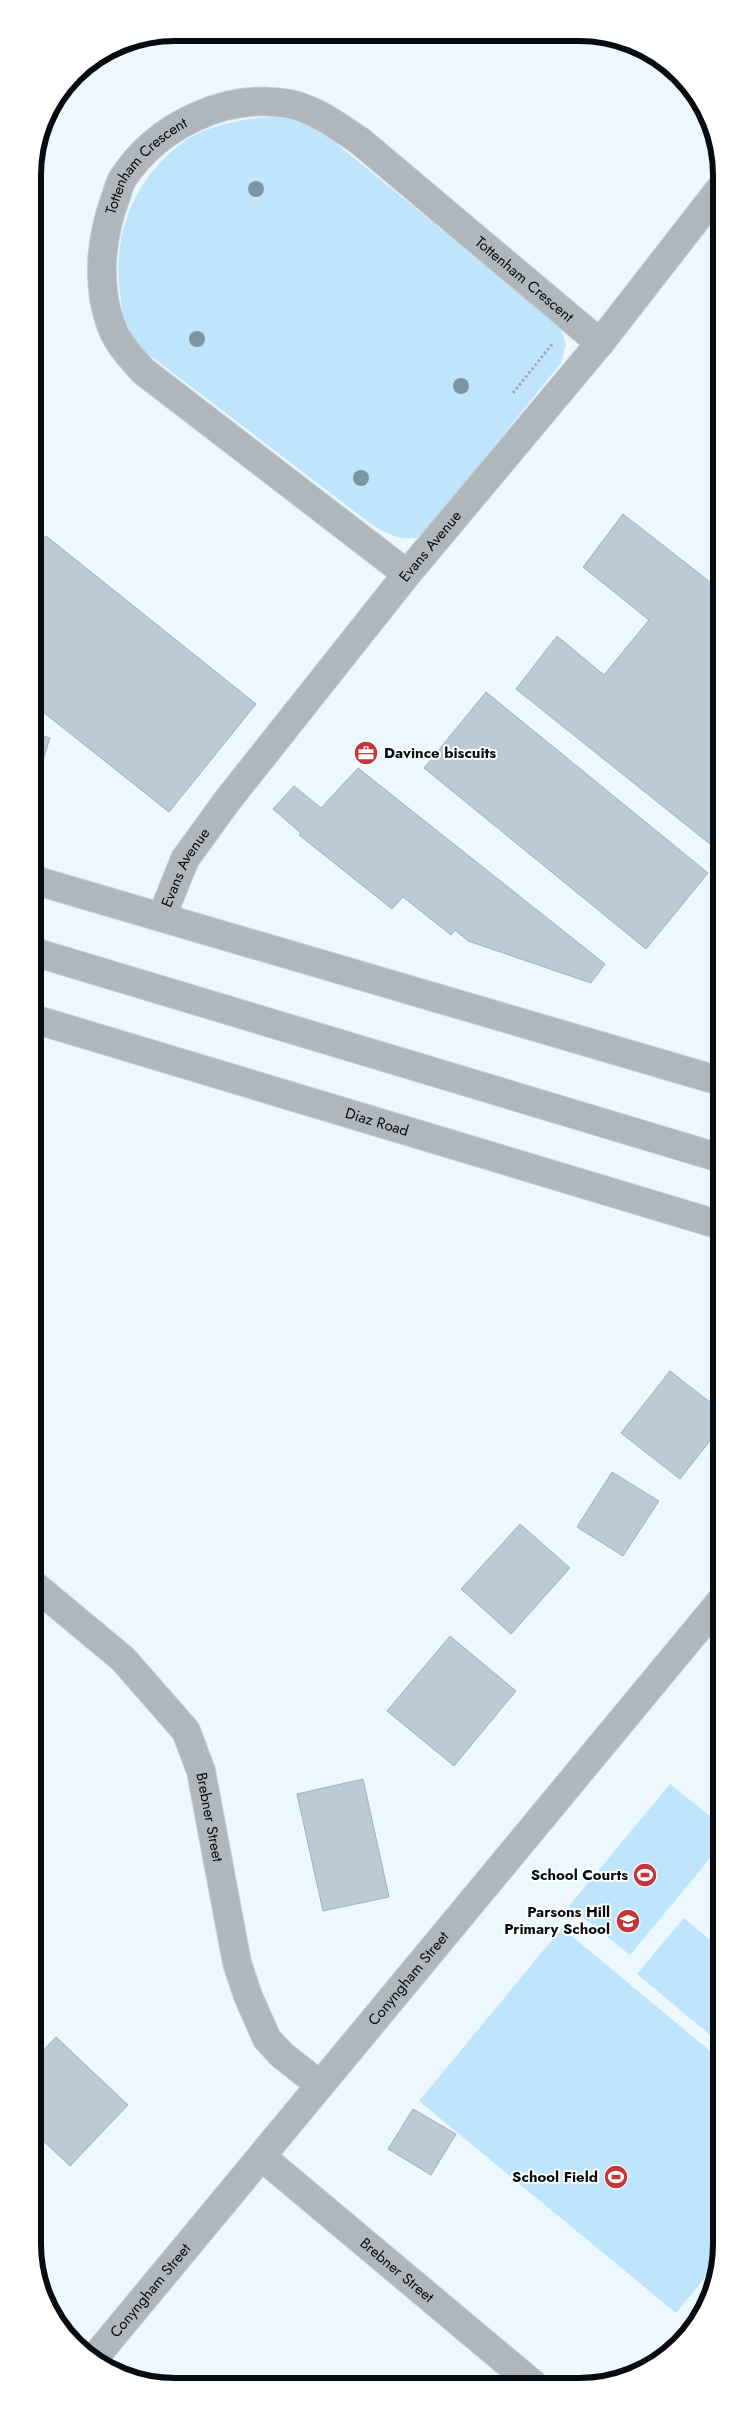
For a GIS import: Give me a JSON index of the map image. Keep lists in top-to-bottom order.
{
  "streets": {
    "street": [
      "Tottenham Crescent",
      "Evans Avenue",
      "Diaz Road",
      "Brebner Street",
      "Conyngham Street"
    ]
  },
  "crossings": [
    ["Tottenham Crescent", "Evans Avenue"],
    ["Brebner Street", "Conyngham Street"]
  ],
  "places": {
    "office": ["Davince biscuits"],
    "sports": ["School Courts", "School Field"],
    "school or university": ["Parsons Hill Primary School"]
  }
}
